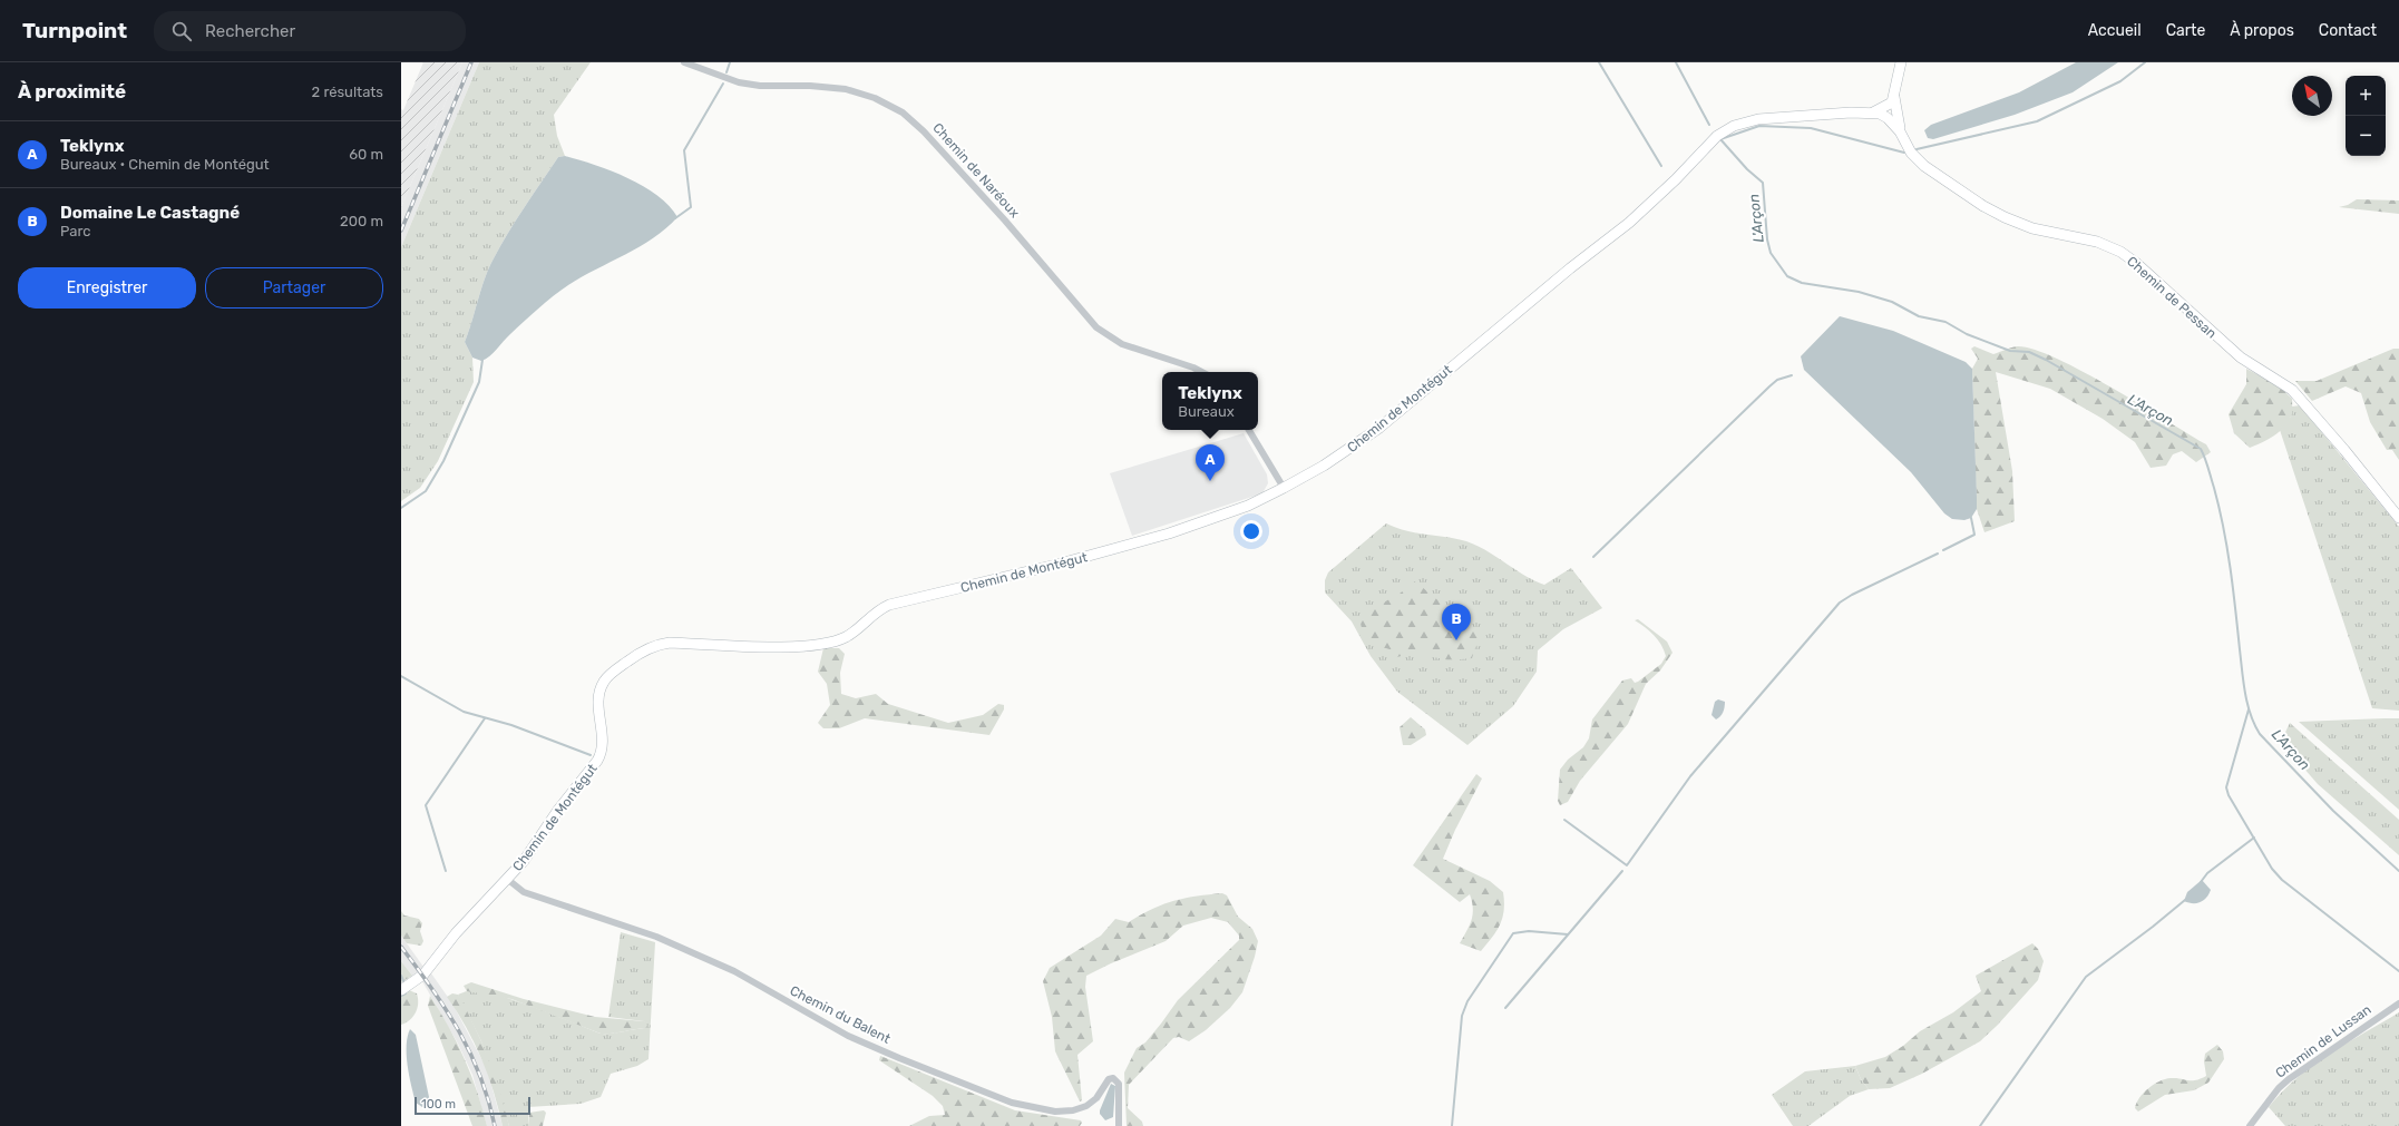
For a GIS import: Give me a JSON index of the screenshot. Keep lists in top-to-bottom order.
{
  "streets": {
    "street": [
      "Chemin de Naréoux",
      "Chemin de Pessan",
      "Chemin de Montégut",
      "Chemin du Balent",
      "Chemin de Lussan"
    ]
  },
  "crossings": [
    ["Chemin de Pessan", "Chemin de Montégut"],
    ["Chemin de Montégut", "Chemin du Balent"]
  ],
  "water": ["L'Arçon"],
  "scale_bar": "100 m",
  "north": "top left",
  "page": {
    "header": "Turnpoint",
    "search": "Rechercher",
    "nav": [
      "Accueil",
      "Carte",
      "À propos",
      "Contact"
    ],
    "heading": ["À proximité", "2 résultats"],
    "map_buttons": ["+", "−"],
    "list": [
      {
        "mark": "A",
        "name": "Teklynx",
        "note": "Bureaux · Chemin de Montégut",
        "value": "60 m"
      },
      {
        "mark": "B",
        "name": "Domaine Le Castagné",
        "note": "Parc",
        "value": "200 m"
      }
    ],
    "buttons": ["Enregistrer", "Partager"],
    "popup": ["Teklynx", "Bureaux"],
    "pins": ["A", "B"],
    "scale": "100 m"
  }
}
